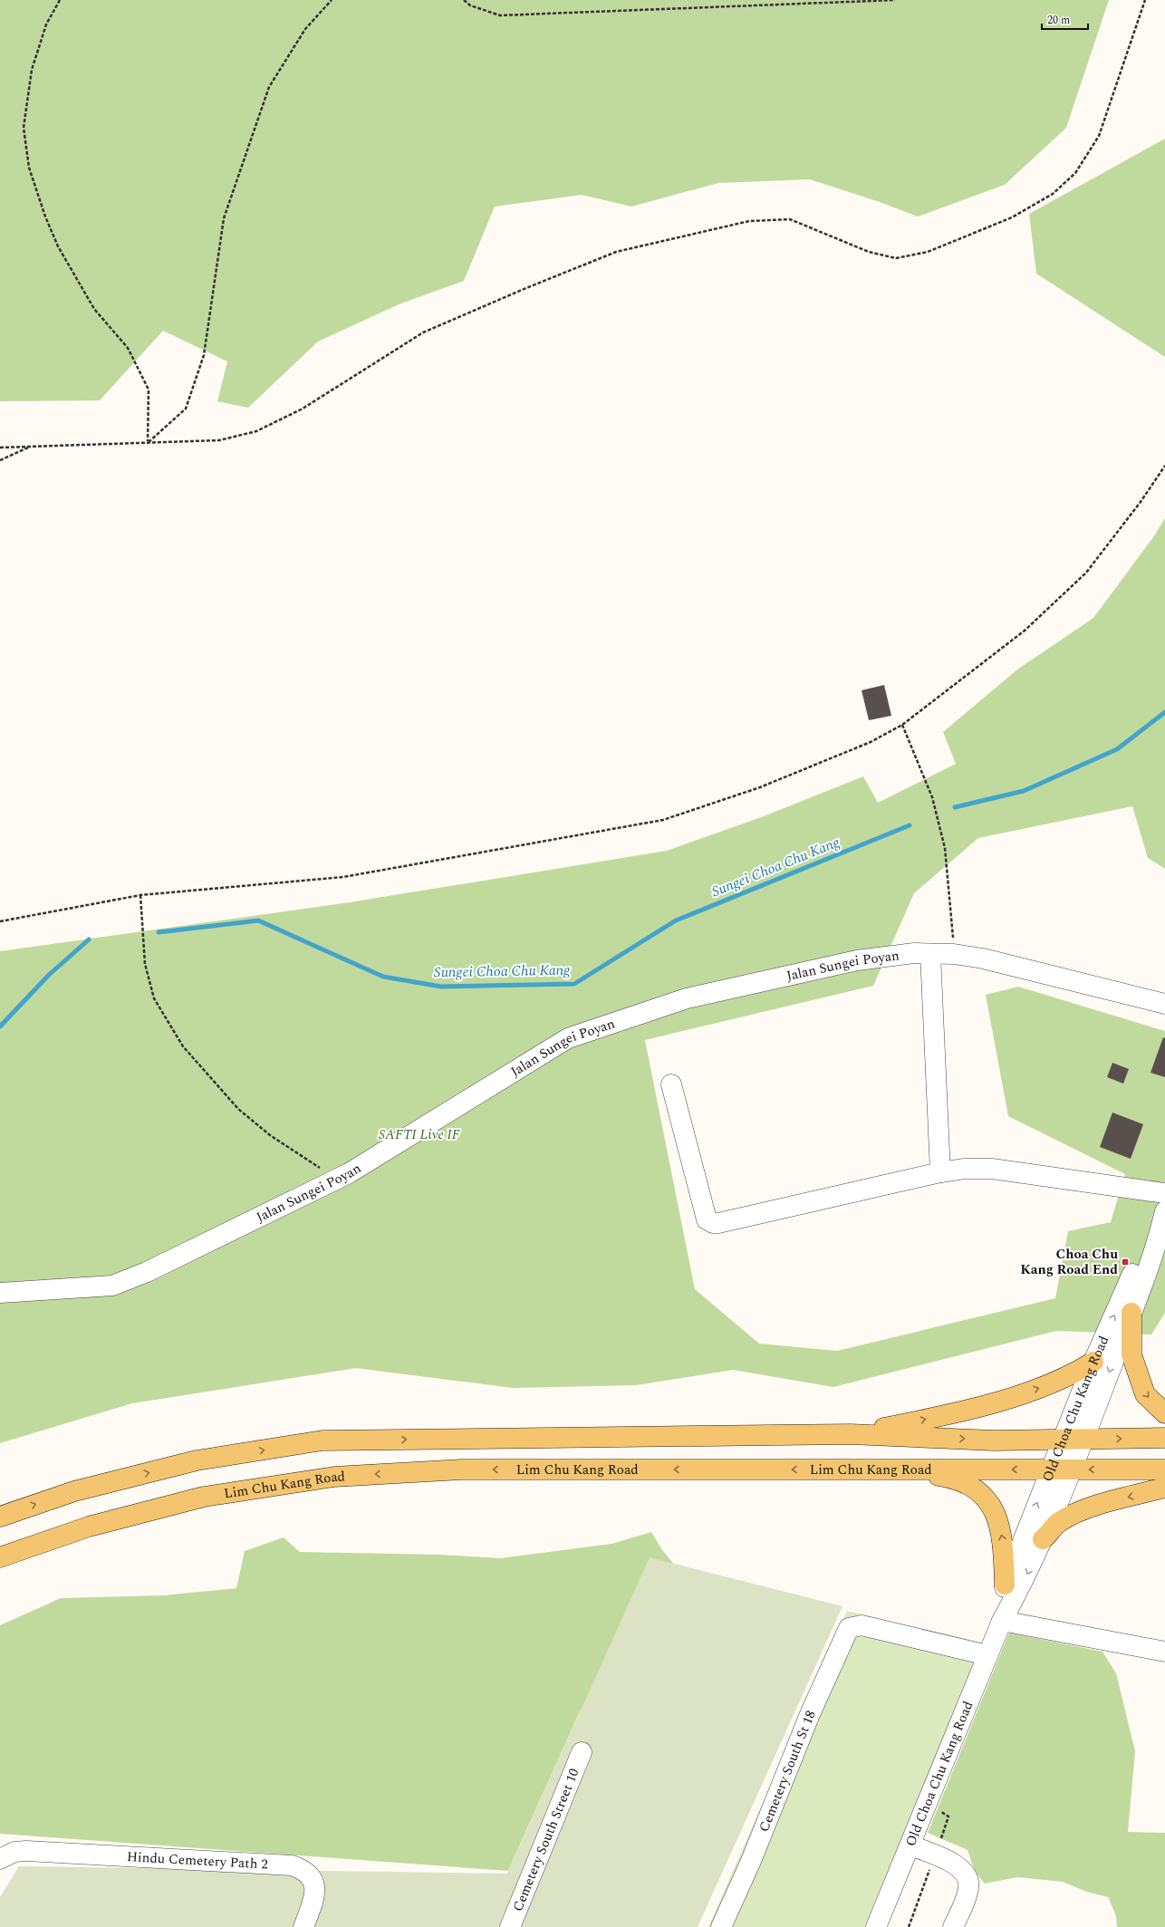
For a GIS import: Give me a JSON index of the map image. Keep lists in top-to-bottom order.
{
  "streets": {
    "main road": ["Lim Chu Kang Road"],
    "street": [
      "Jalan Sungei Poyan",
      "Old Choa Chu Kang Road",
      "Cemetery South St 18",
      "Cemetery South Street 10",
      "Hindu Cemetery Path 2"
    ]
  },
  "crossings": [
    ["Old Choa Chu Kang Road", "Lim Chu Kang Road"],
    ["Old Choa Chu Kang Road", "Cemetery South St 18"]
  ],
  "water": ["Sungei Choa Chu Kang"],
  "parks": ["SAFTI Live IF"],
  "places": {
    "transit": ["Choa Chu Kang Road End"]
  },
  "scale_bar": "20 m"
}
